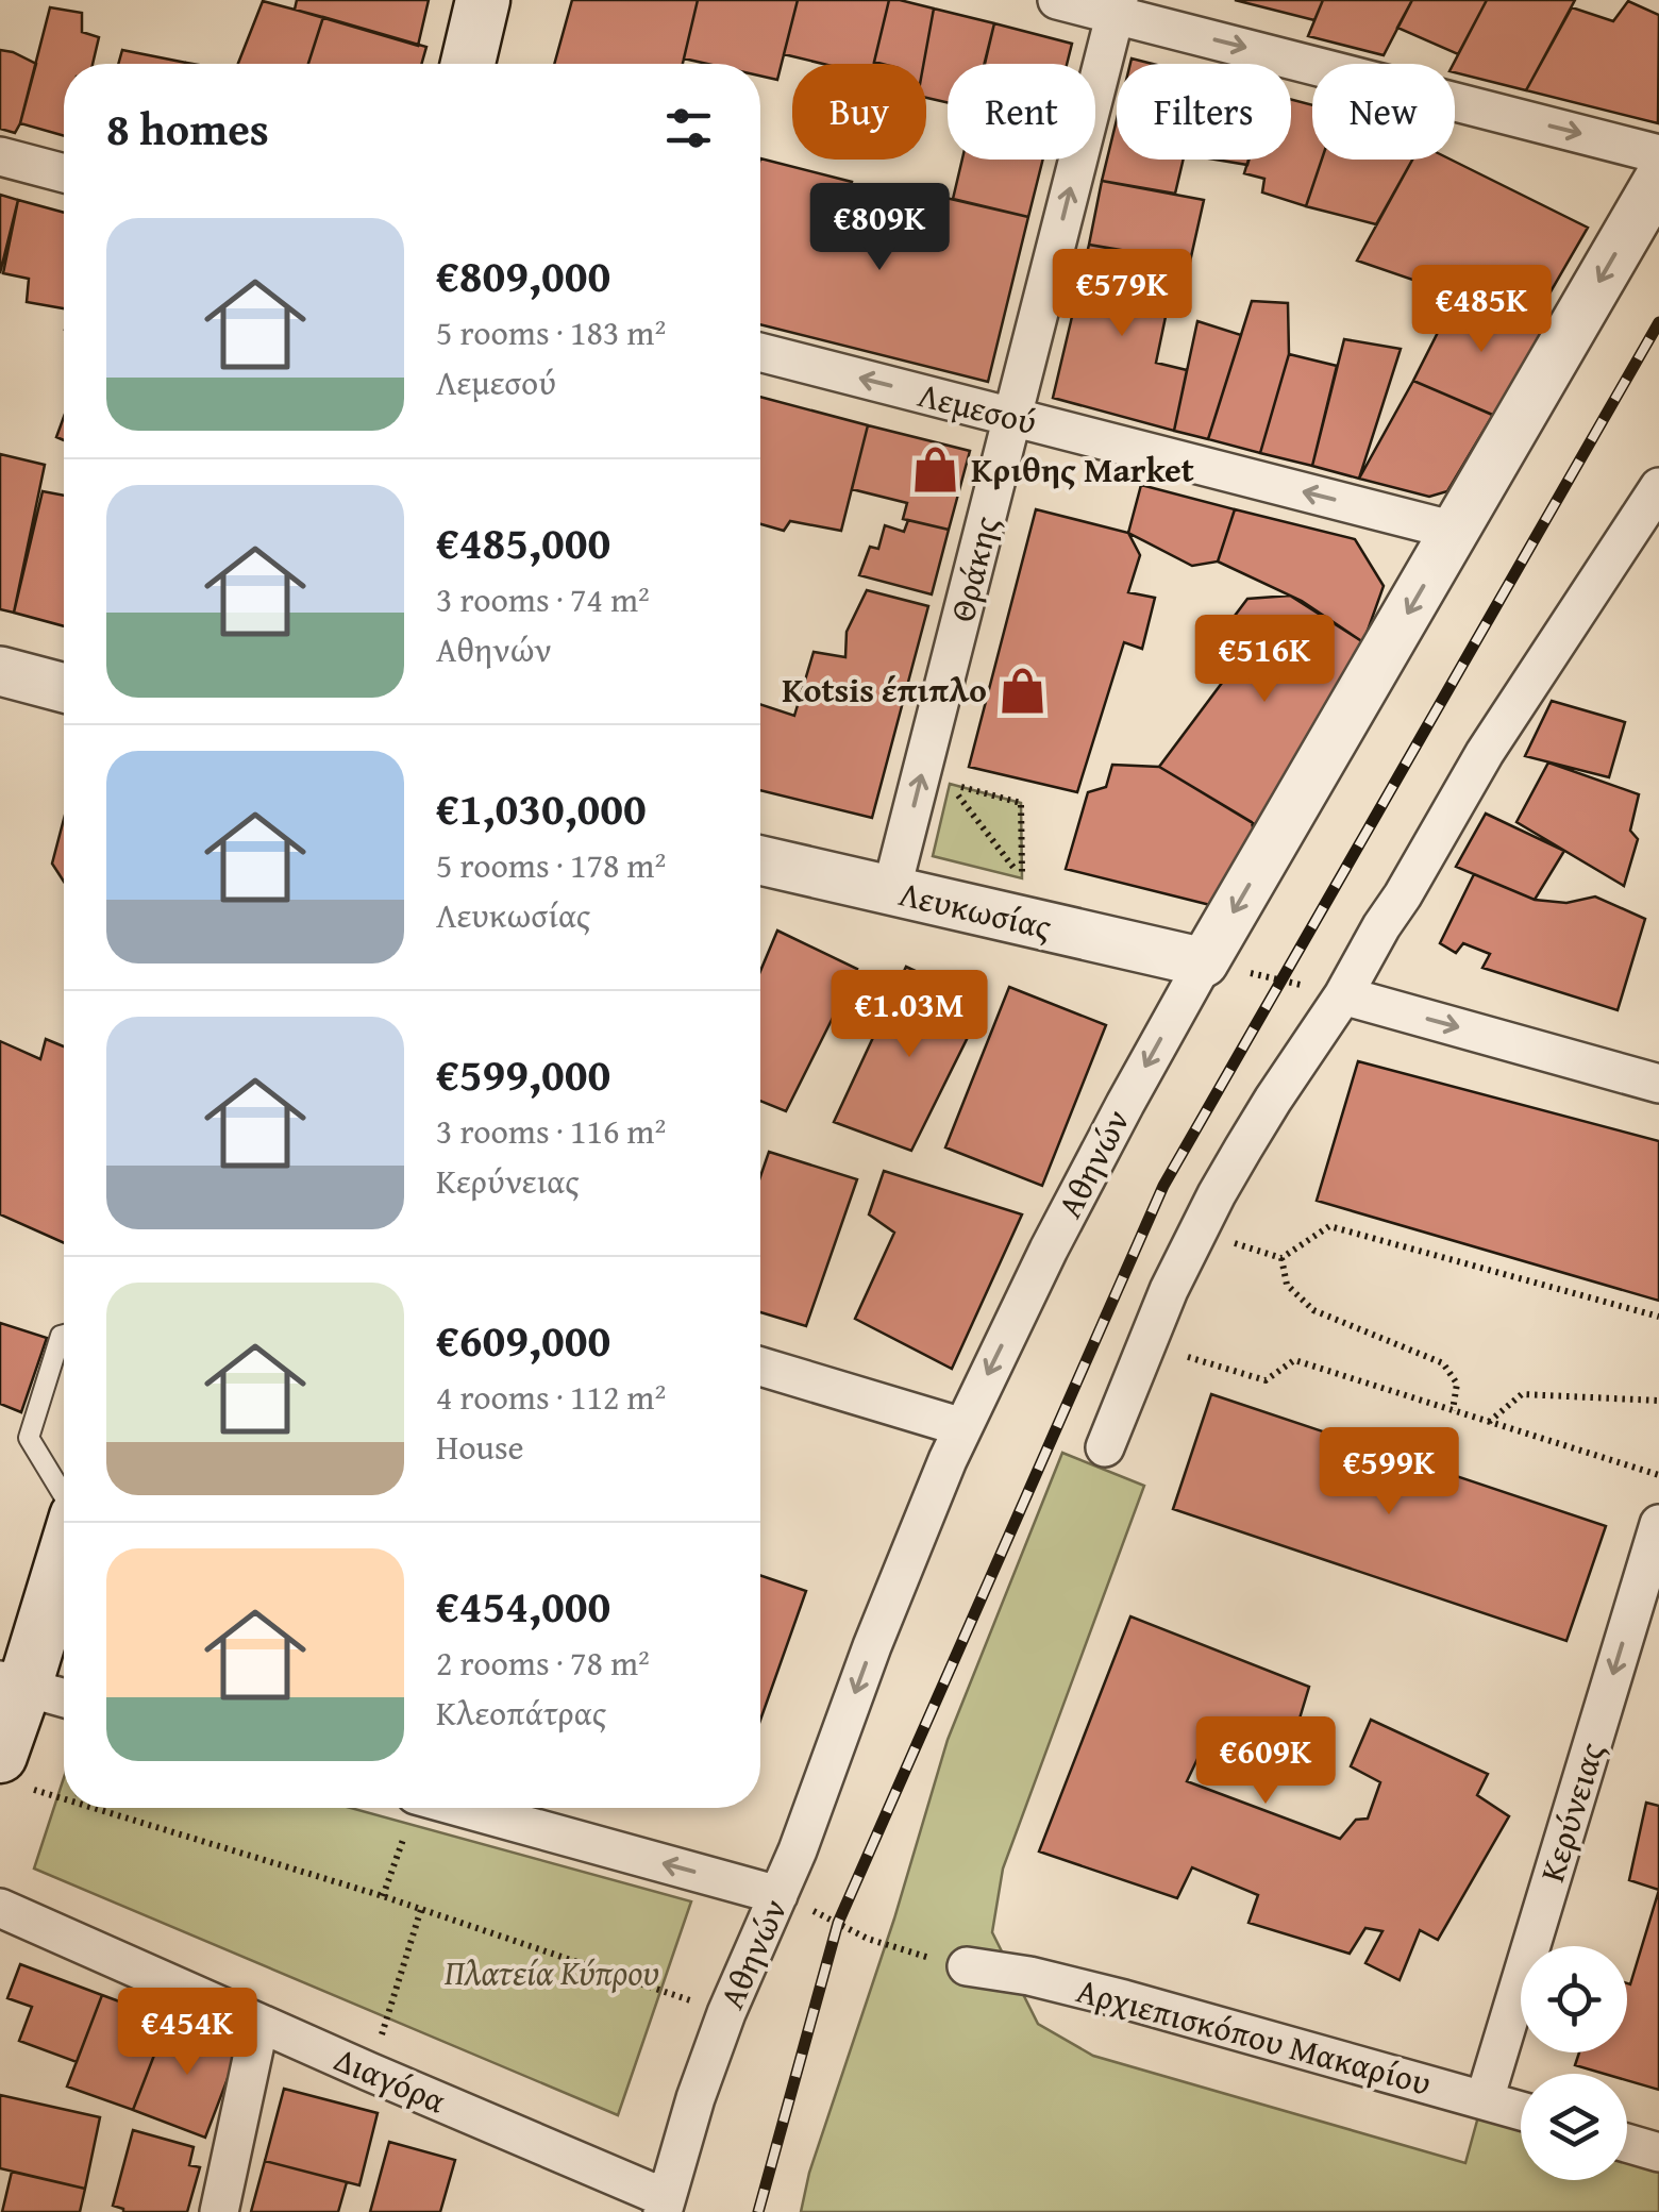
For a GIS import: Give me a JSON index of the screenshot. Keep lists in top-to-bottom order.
{
  "streets": {
    "street": [
      "Λεμεσού",
      "Θράκης",
      "Λευκωσίας",
      "Αθηνών",
      "Κερύνειας",
      "Αρχιεπισκόπου Μακαρίου",
      "Διαγόρα"
    ]
  },
  "crossings": [
    ["Λεμεσού", "Θράκης"],
    ["Λεμεσού", "Αθηνών"],
    ["Θράκης", "Λευκωσίας"],
    ["Λευκωσίας", "Αθηνών"],
    ["Αθηνών", "Διαγόρα"],
    ["Κερύνειας", "Αρχιεπισκόπου Μακαρίου"]
  ],
  "one_way": ["Λεμεσού", "Θράκης", "Κερύνειας"],
  "parks": ["Πλατεία Κύπρου"],
  "places": {
    "shop": ["Κριθης Market", "Kotsis έπιπλο"]
  },
  "page": {
    "chip": [
      "Buy",
      "Rent",
      "Filters",
      "New"
    ],
    "heading": "8 homes",
    "price": [
      "€809K",
      "€579K",
      "€485K",
      "€516K",
      "€1.03M",
      "€599K",
      "€609K",
      "€454K"
    ],
    "list": [
      {
        "name": "€809,000",
        "note": "5 rooms · 183 m² · Λεμεσού"
      },
      {
        "name": "€485,000",
        "note": "3 rooms · 74 m² · Αθηνών"
      },
      {
        "name": "€1,030,000",
        "note": "5 rooms · 178 m² · Λευκωσίας"
      },
      {
        "name": "€599,000",
        "note": "3 rooms · 116 m² · Κερύνειας"
      },
      {
        "name": "€609,000",
        "note": "4 rooms · 112 m² · House"
      },
      {
        "name": "€454,000",
        "note": "2 rooms · 78 m² · Κλεοπάτρας"
      }
    ]
  }
}
